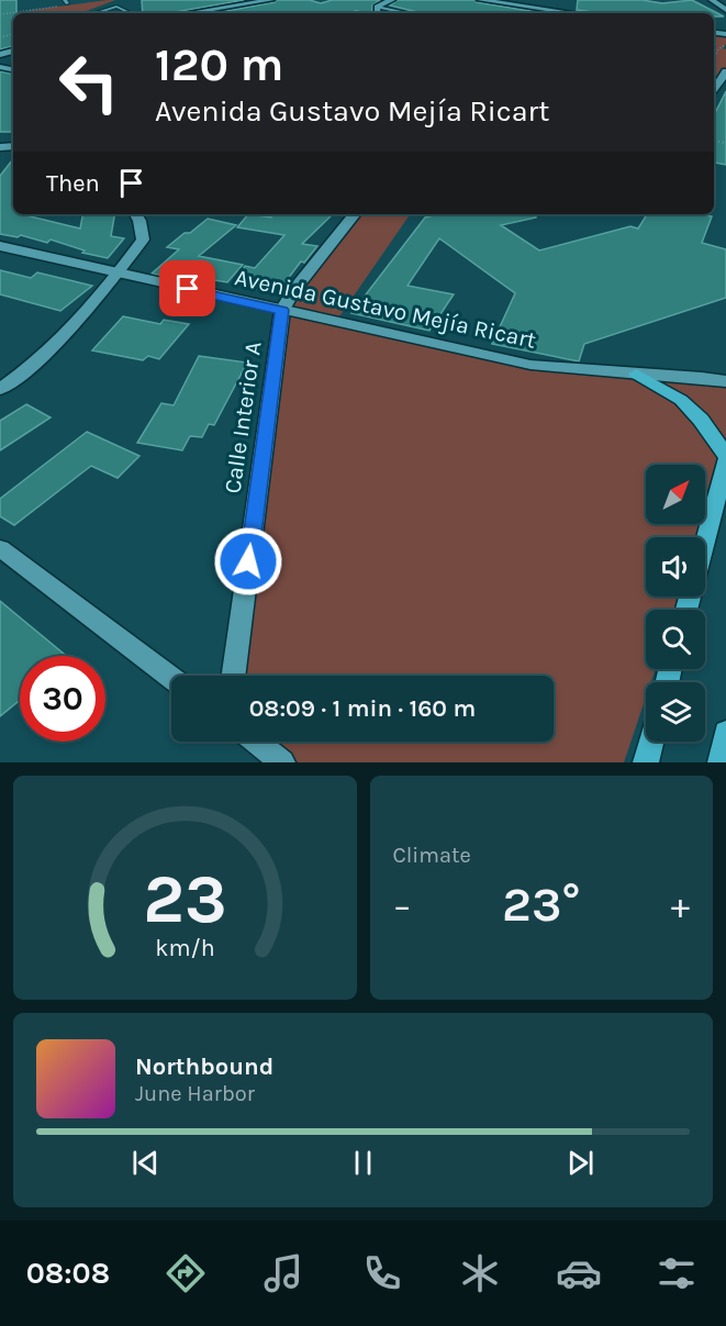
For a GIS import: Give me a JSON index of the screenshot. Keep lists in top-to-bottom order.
{
  "streets": {
    "street": ["Avenida Gustavo Mejía Ricart", "Calle Interior A"]
  },
  "crossings": [
    ["Avenida Gustavo Mejía Ricart", "Calle Interior A"]
  ],
  "north": "top right",
  "page": {
    "turn": ["120 m", "Avenida Gustavo Mejía Ricart"],
    "then": "Then",
    "limit": "30",
    "trip": "08:09 · 1 min · 160 m",
    "tile": "Climate",
    "heat": ["−", "23°", "+"],
    "song": ["Northbound", "June Harbor"],
    "tabs": "08:08",
    "gauge": ["23", "km/h"]
  }
}
